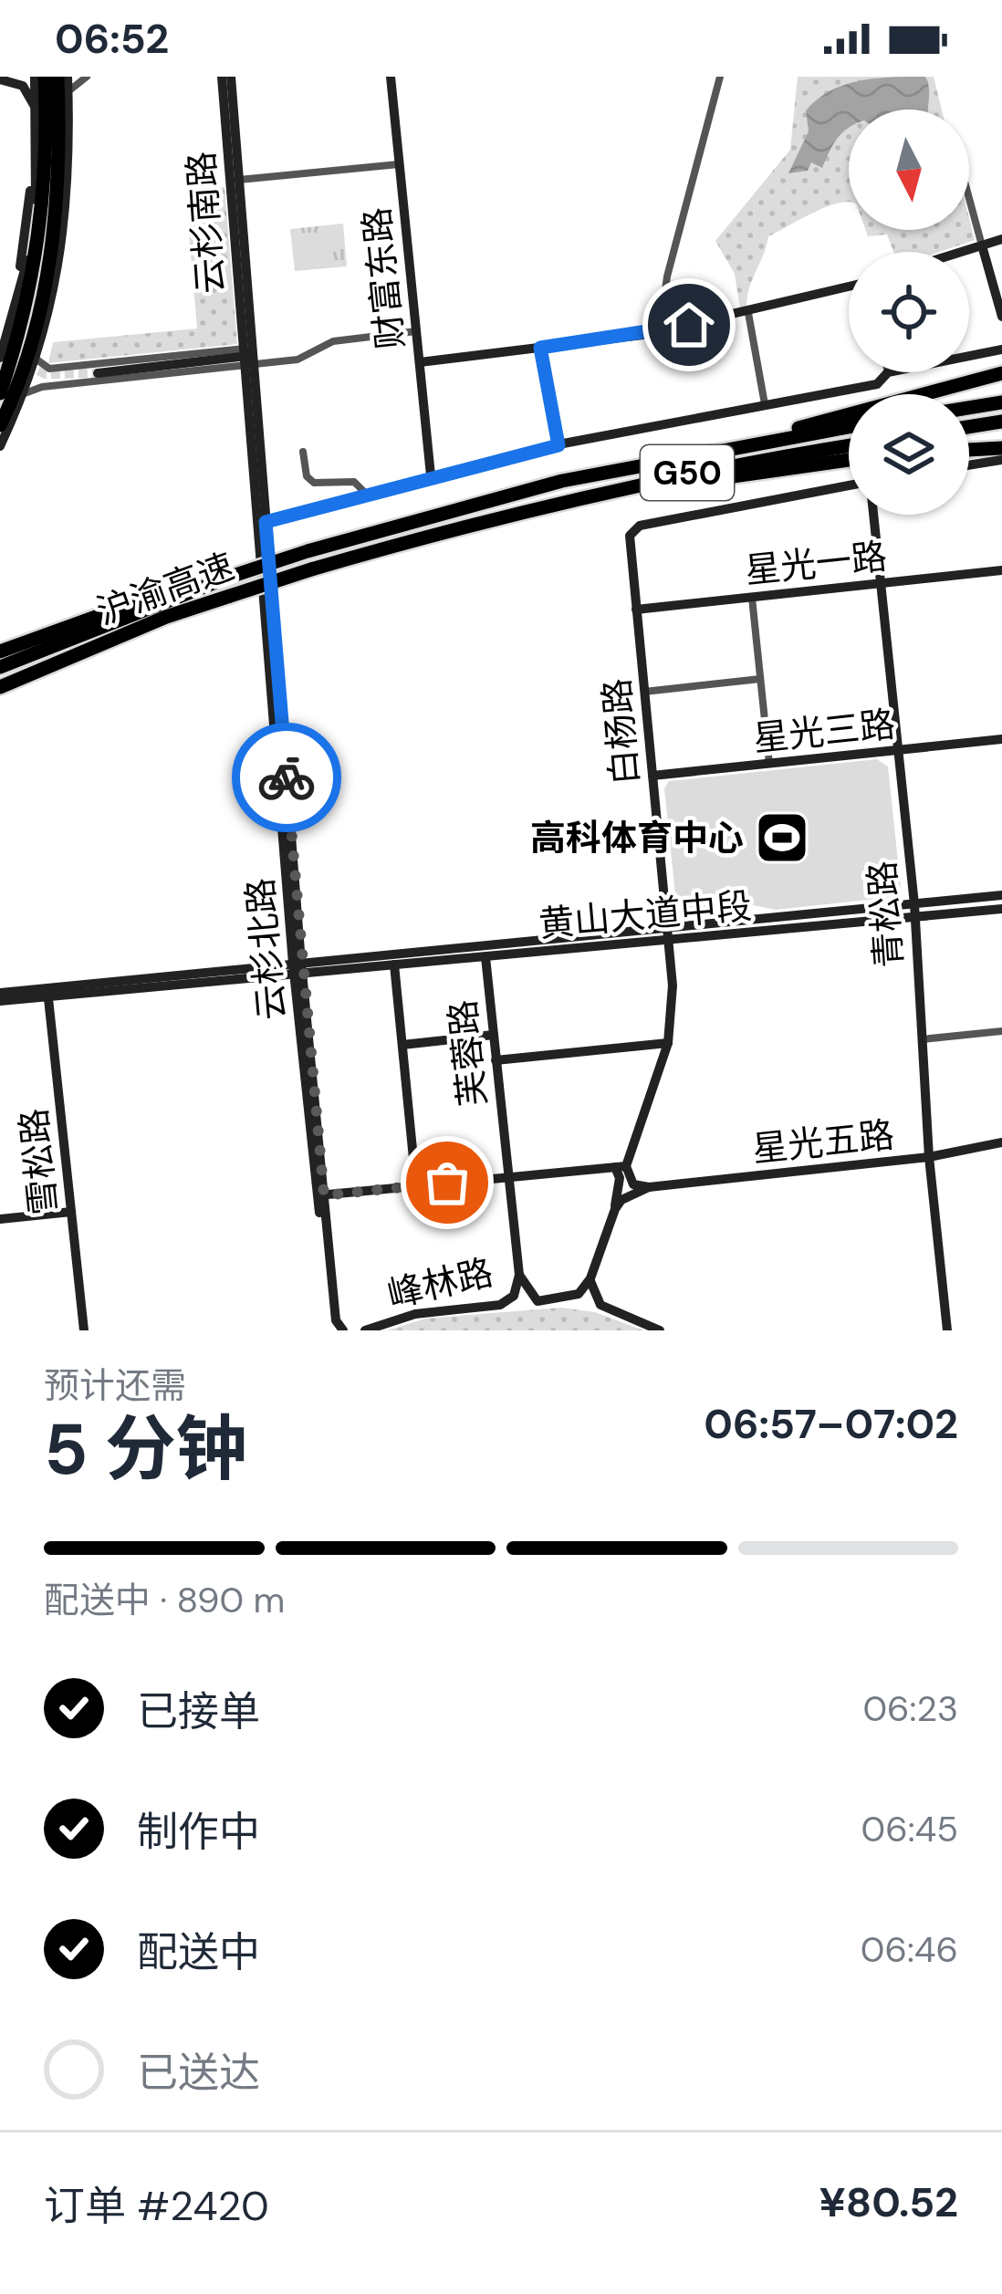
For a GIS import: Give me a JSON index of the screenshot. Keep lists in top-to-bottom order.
{
  "streets": {
    "highway": ["G50", "沪渝高速"],
    "street": [
      "云杉南路",
      "财富东路",
      "星光一路",
      "星光三路",
      "白杨路",
      "黄山大道中段",
      "青松路",
      "云杉北路",
      "芙蓉路",
      "星光五路",
      "雪松路",
      "峰林路"
    ]
  },
  "crossings": [
    ["云杉南路", "云杉北路"],
    ["星光一路", "白杨路"],
    ["星光一路", "青松路"],
    ["星光三路", "白杨路"],
    ["星光三路", "青松路"],
    ["白杨路", "黄山大道中段"],
    ["白杨路", "峰林路"],
    ["黄山大道中段", "青松路"],
    ["黄山大道中段", "云杉北路"],
    ["黄山大道中段", "芙蓉路"],
    ["青松路", "星光五路"],
    ["芙蓉路", "峰林路"]
  ],
  "places": {
    "sports": ["高科体育中心"]
  },
  "north": "bottom",
  "page": {
    "status": "06:52",
    "heading": ["5 分钟", "预计还需", "06:57–07:02"],
    "panel": ["订单 #2420", "¥80.52"],
    "bar": "配送中 · 890 m",
    "list": [
      ["已接单", "06:23"],
      ["制作中", "06:45"],
      ["配送中", "06:46"],
      "已送达"
    ]
  }
}
